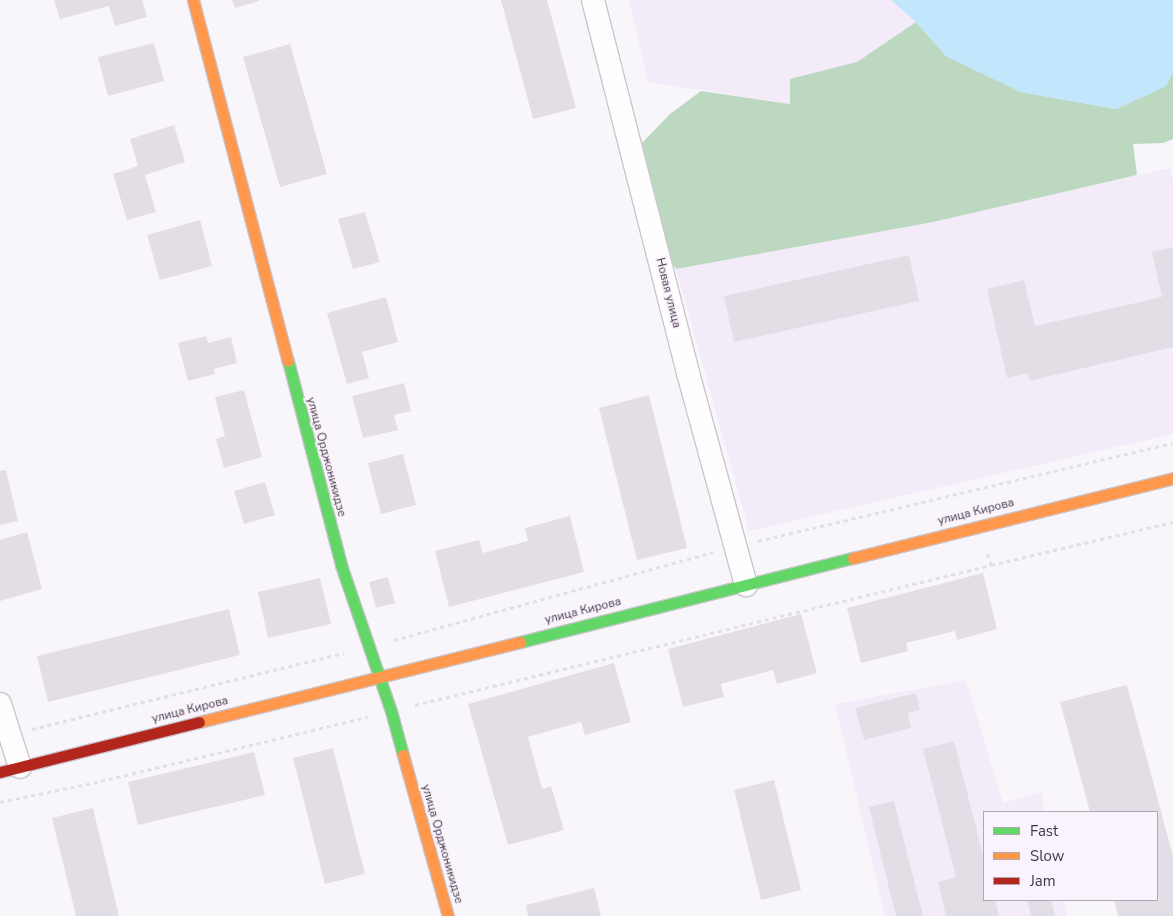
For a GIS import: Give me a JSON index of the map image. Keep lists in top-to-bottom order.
{
  "streets": {
    "street": ["Новая улица", "улица Орджоникидзе", "улица Кирова"]
  },
  "crossings": [
    ["Новая улица", "улица Кирова"],
    ["улица Орджоникидзе", "улица Кирова"]
  ],
  "legend": ["Fast", "Slow", "Jam"]
}
